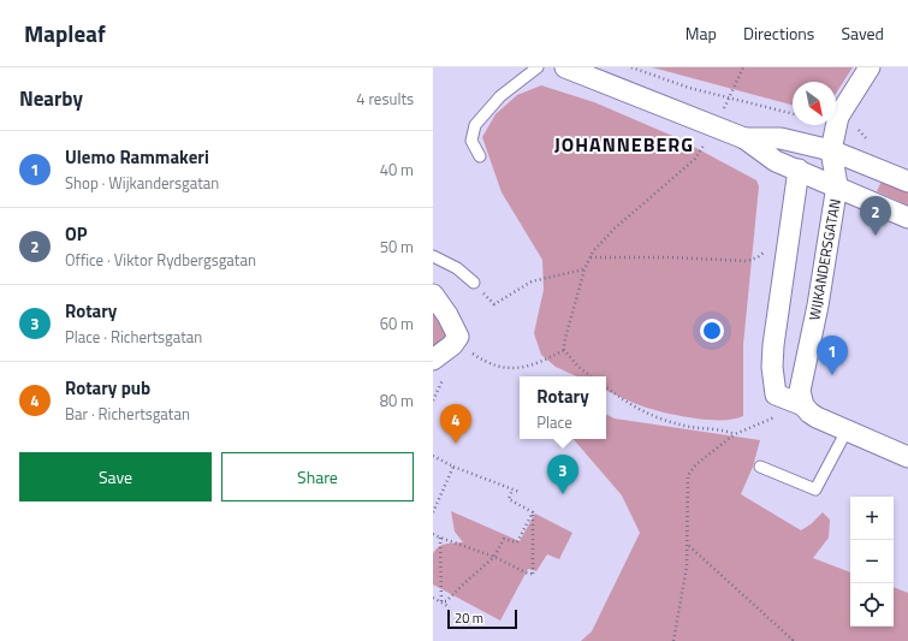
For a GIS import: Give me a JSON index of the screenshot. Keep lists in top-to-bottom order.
{
  "streets": {
    "street": ["WIJKANDERSGATAN"]
  },
  "districts": ["JOHANNEBERG"],
  "scale_bar": "20 m",
  "north": "bottom right",
  "page": {
    "header": "Mapleaf",
    "nav": ["Map", "Directions", "Saved"],
    "heading": ["Nearby", "4 results"],
    "list": [
      {
        "mark": "1",
        "name": "Ulemo Rammakeri",
        "note": "Shop · Wijkandersgatan",
        "value": "40 m"
      },
      {
        "mark": "2",
        "name": "OP",
        "note": "Office · Viktor Rydbergsgatan",
        "value": "50 m"
      },
      {
        "mark": "3",
        "name": "Rotary",
        "note": "Place · Richertsgatan",
        "value": "60 m"
      },
      {
        "mark": "4",
        "name": "Rotary pub",
        "note": "Bar · Richertsgatan",
        "value": "80 m"
      }
    ],
    "pins": [
      "2",
      "1",
      "4",
      "3"
    ],
    "popup": ["Rotary", "Place"],
    "buttons": ["Save", "Share"],
    "map_buttons": ["+", "−"],
    "scale": "20 m"
  }
}
